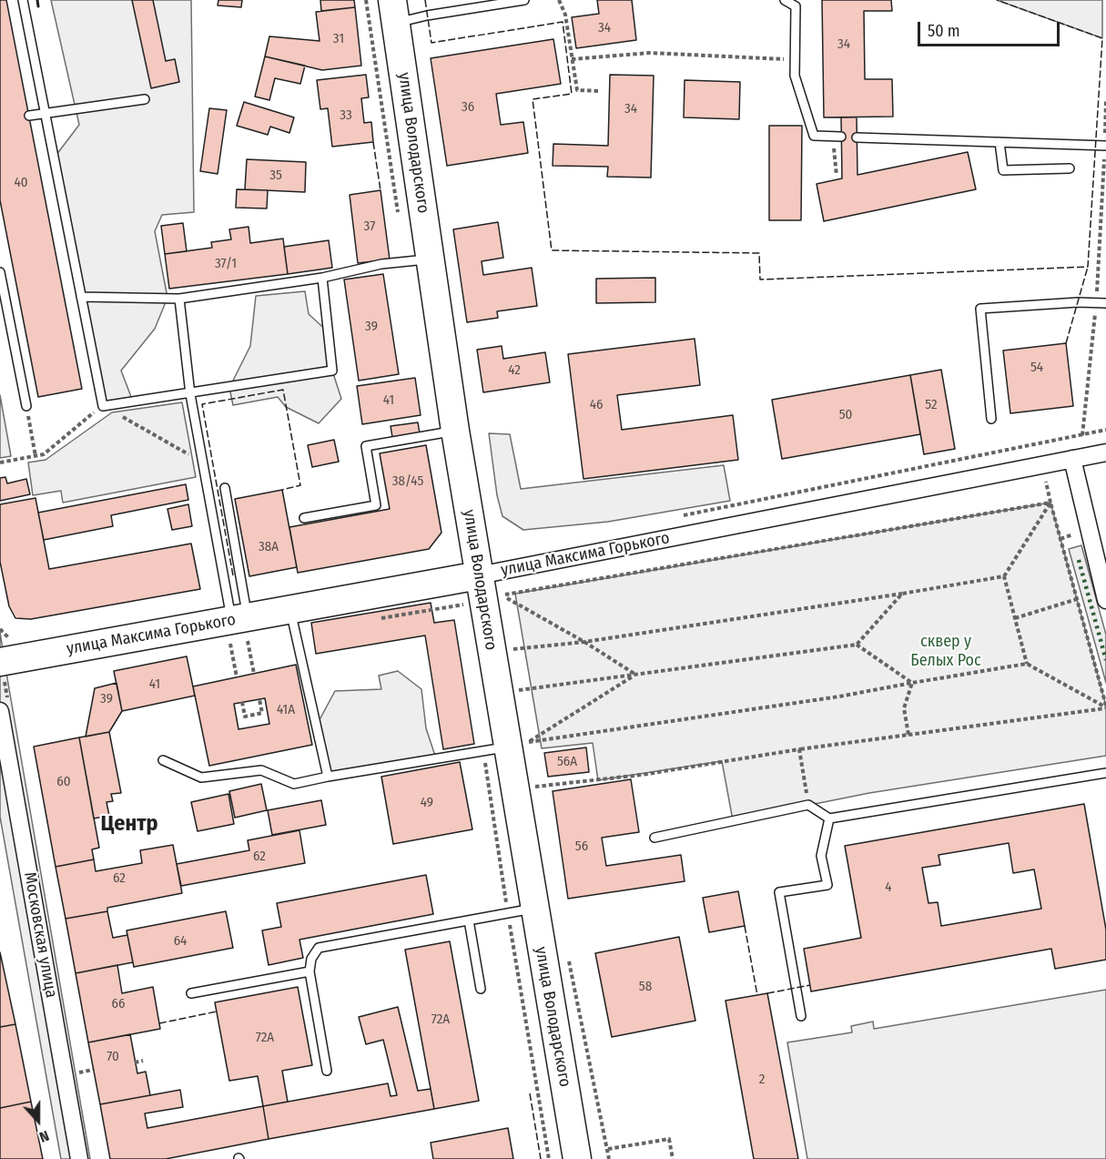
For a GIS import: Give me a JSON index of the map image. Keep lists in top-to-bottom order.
{
  "streets": {
    "main road": ["улица Володарского", "улица Максима Горького"],
    "street": ["Московская улица"]
  },
  "crossings": [
    ["улица Володарского", "улица Максима Горького"]
  ],
  "districts": ["Центр"],
  "parks": ["сквер у Белых Рос"],
  "house_numbers": [
    "34",
    "31",
    "34",
    "36",
    "34",
    "33",
    "35",
    "40",
    "37",
    "37/1",
    "39",
    "54",
    "42",
    "41",
    "46",
    "52",
    "50",
    "38/45",
    "38А",
    "41",
    "39",
    "41А",
    "56А",
    "60",
    "49",
    "56",
    "62",
    "62",
    "4",
    "64",
    "58",
    "66",
    "72А",
    "72А",
    "70",
    "2"
  ],
  "scale_bar": "50 m",
  "north": "bottom"
}
